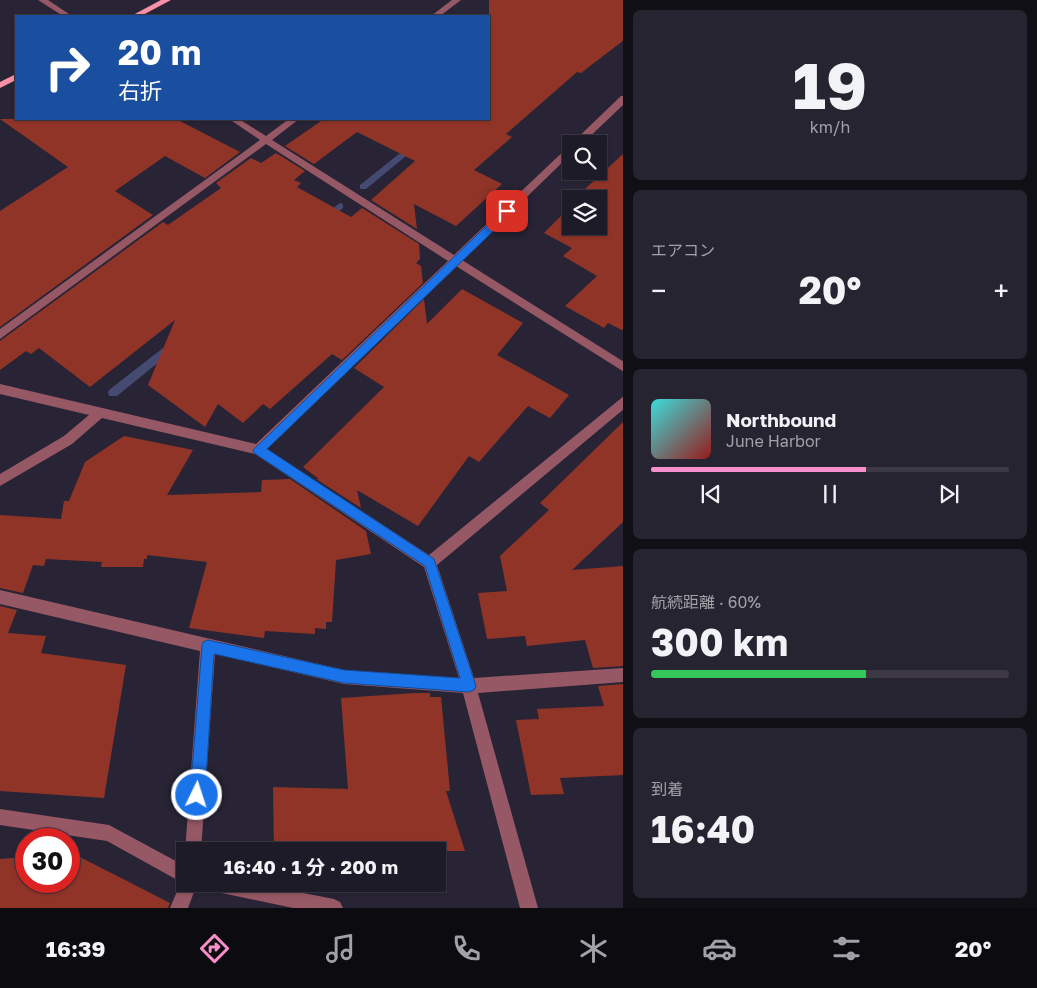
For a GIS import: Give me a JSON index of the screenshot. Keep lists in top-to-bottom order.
{
  "page": {
    "tile": [
      ["19", "km/h"],
      "エアコン",
      ["航続距離 · 60%", "300 km"],
      ["到着", "16:40"]
    ],
    "turn": ["20 m", "右折"],
    "heat": ["−", "20°", "+"],
    "song": ["Northbound", "June Harbor"],
    "limit": "30",
    "trip": "16:40 · 1 分 · 200 m",
    "tabs": ["16:39", "20°"]
  }
}
